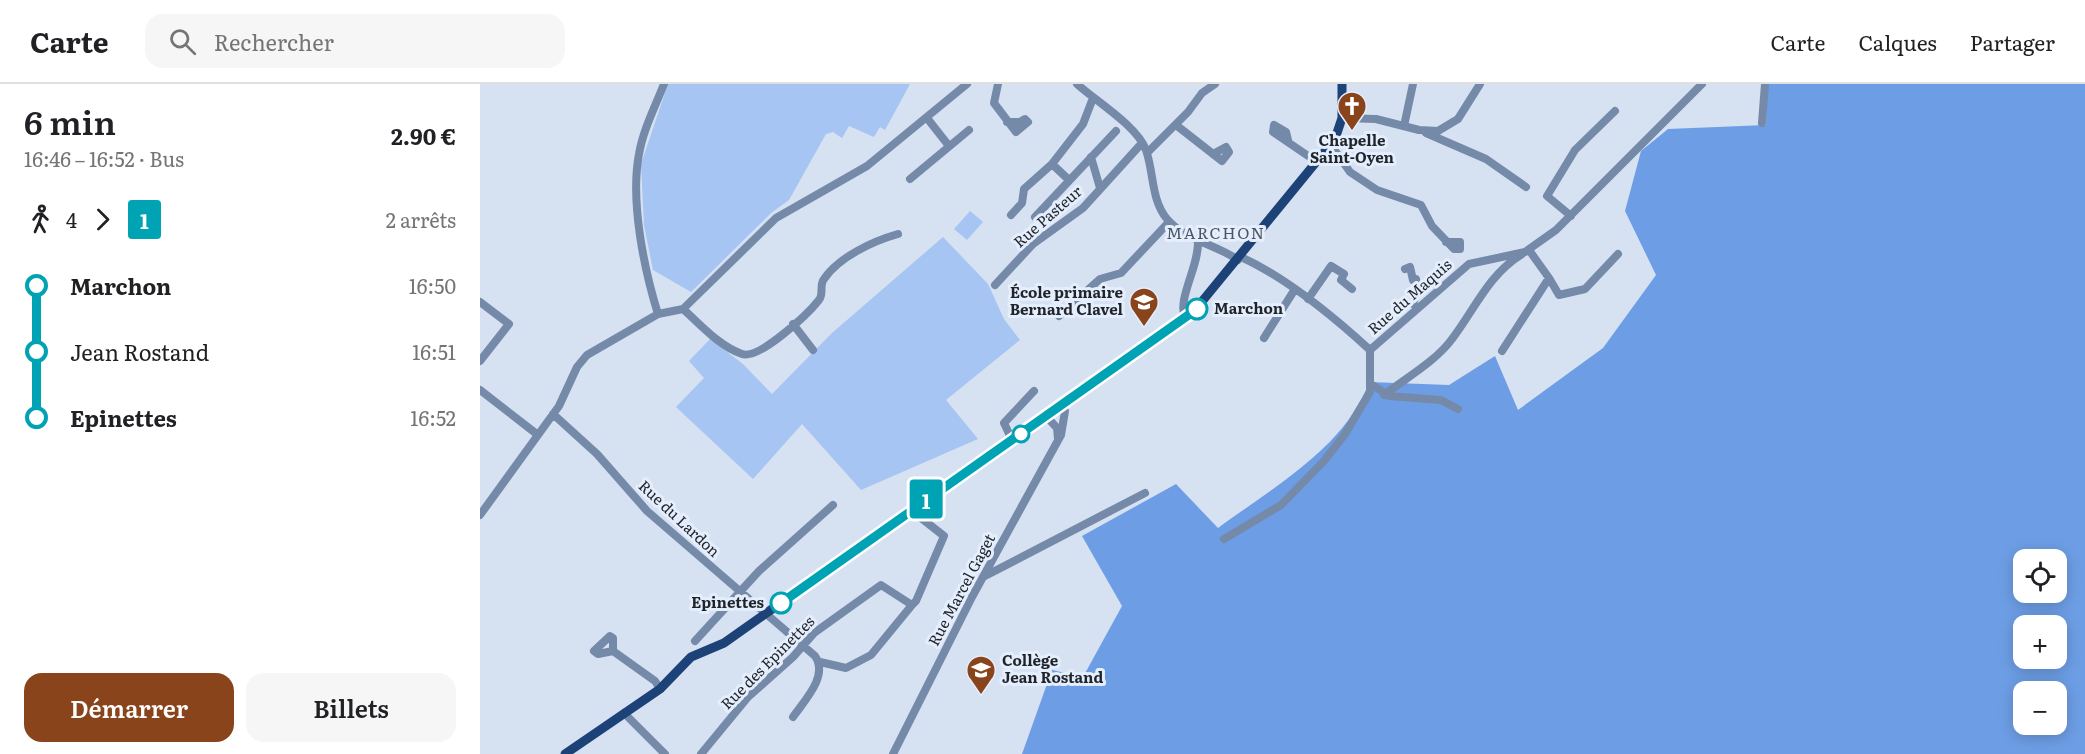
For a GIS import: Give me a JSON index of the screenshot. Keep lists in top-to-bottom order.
{
  "streets": {
    "street": [
      "Rue Pasteur",
      "Rue du Maquis",
      "Rue du Lardon",
      "Rue Marcel Gaget",
      "Rue des Epinettes"
    ]
  },
  "crossings": [
    ["Rue du Lardon", "Rue des Epinettes"]
  ],
  "districts": ["MARCHON"],
  "places": {
    "church": ["Chapelle Saint-Oyen"],
    "other": ["Marchon", "Epinettes"],
    "school or university": ["École primaire Bernard Clavel", "Collège Jean Rostand"]
  },
  "lines": ["bus line 1"],
  "page": {
    "header": "Carte",
    "search": "Rechercher",
    "nav": ["Carte", "Calques", "Partager"],
    "heading": ["6 min", "16:46 – 16:52 · Bus", "2.90 €"],
    "on_map": "1",
    "legs": ["4", "1", "2 arrêts"],
    "list": [
      {
        "name": "Marchon",
        "value": "16:50"
      },
      {
        "name": "Jean Rostand",
        "value": "16:51"
      },
      {
        "name": "Epinettes",
        "value": "16:52"
      }
    ],
    "map_buttons": ["+", "−"],
    "buttons": ["Démarrer", "Billets"]
  }
}
